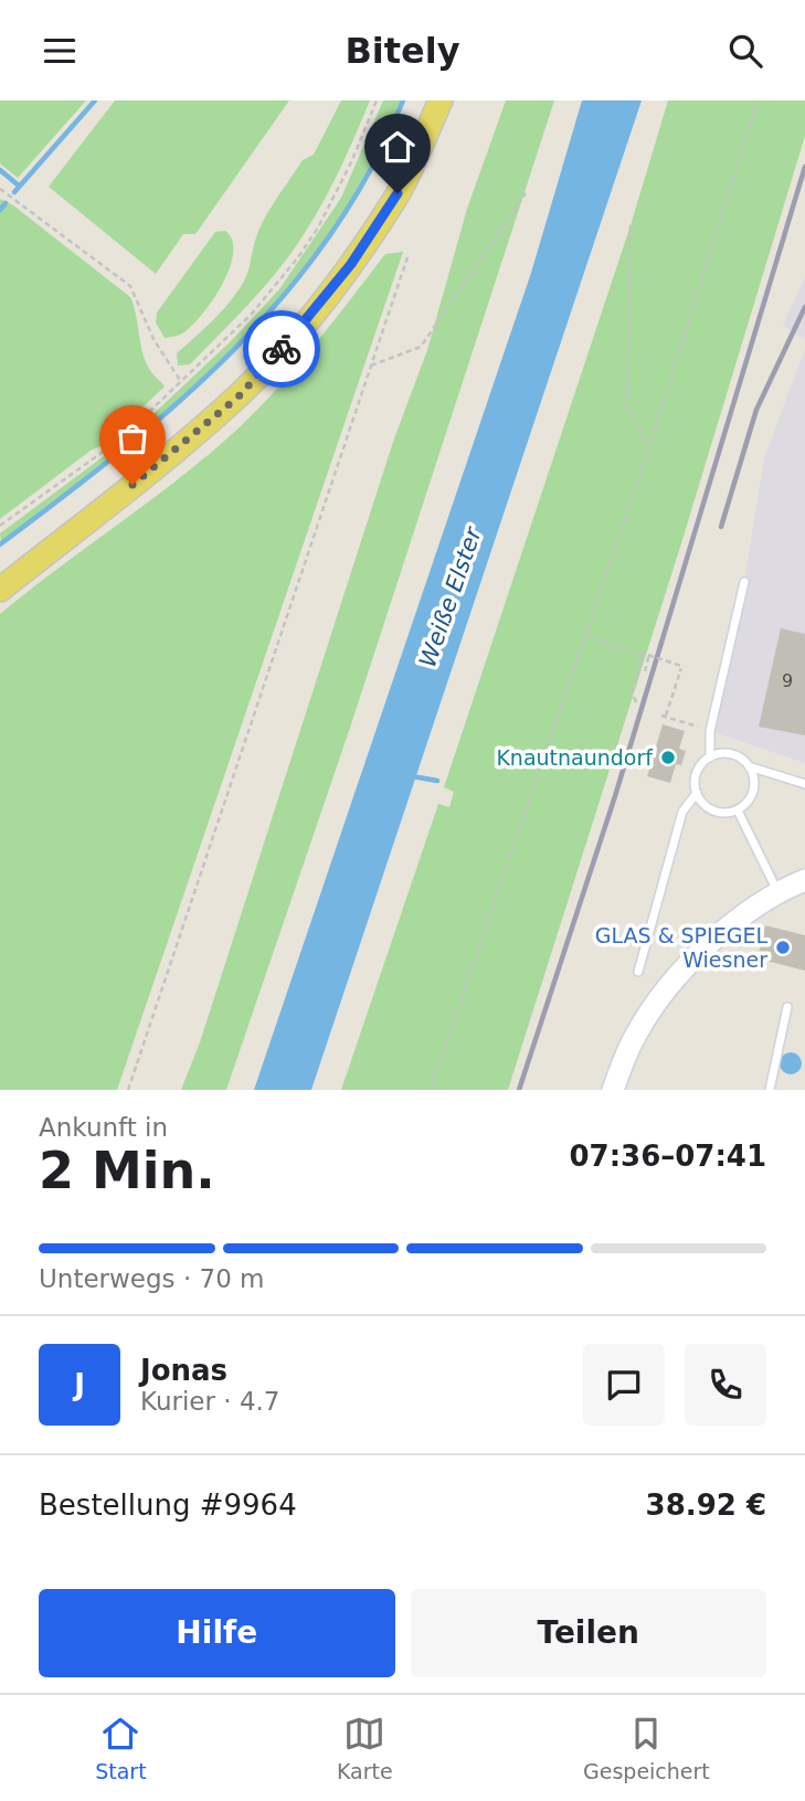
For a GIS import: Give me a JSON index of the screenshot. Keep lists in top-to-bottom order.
{
  "water": ["Weiße Elster"],
  "places": ["Knautnaundorf", "GLAS & SPIEGEL Wiesner"],
  "house_numbers": ["9"],
  "page": {
    "header": "Bitely",
    "heading": ["2 Min.", "Ankunft in", "07:36–07:41"],
    "panel": [
      "Jonas",
      "Kurier · 4.7",
      "Bestellung #9964",
      "38.92 €"
    ],
    "bar": "Unterwegs · 70 m",
    "round": "J",
    "buttons": ["Hilfe", "Teilen"],
    "tabs": ["Start", "Karte", "Gespeichert"]
  }
}
